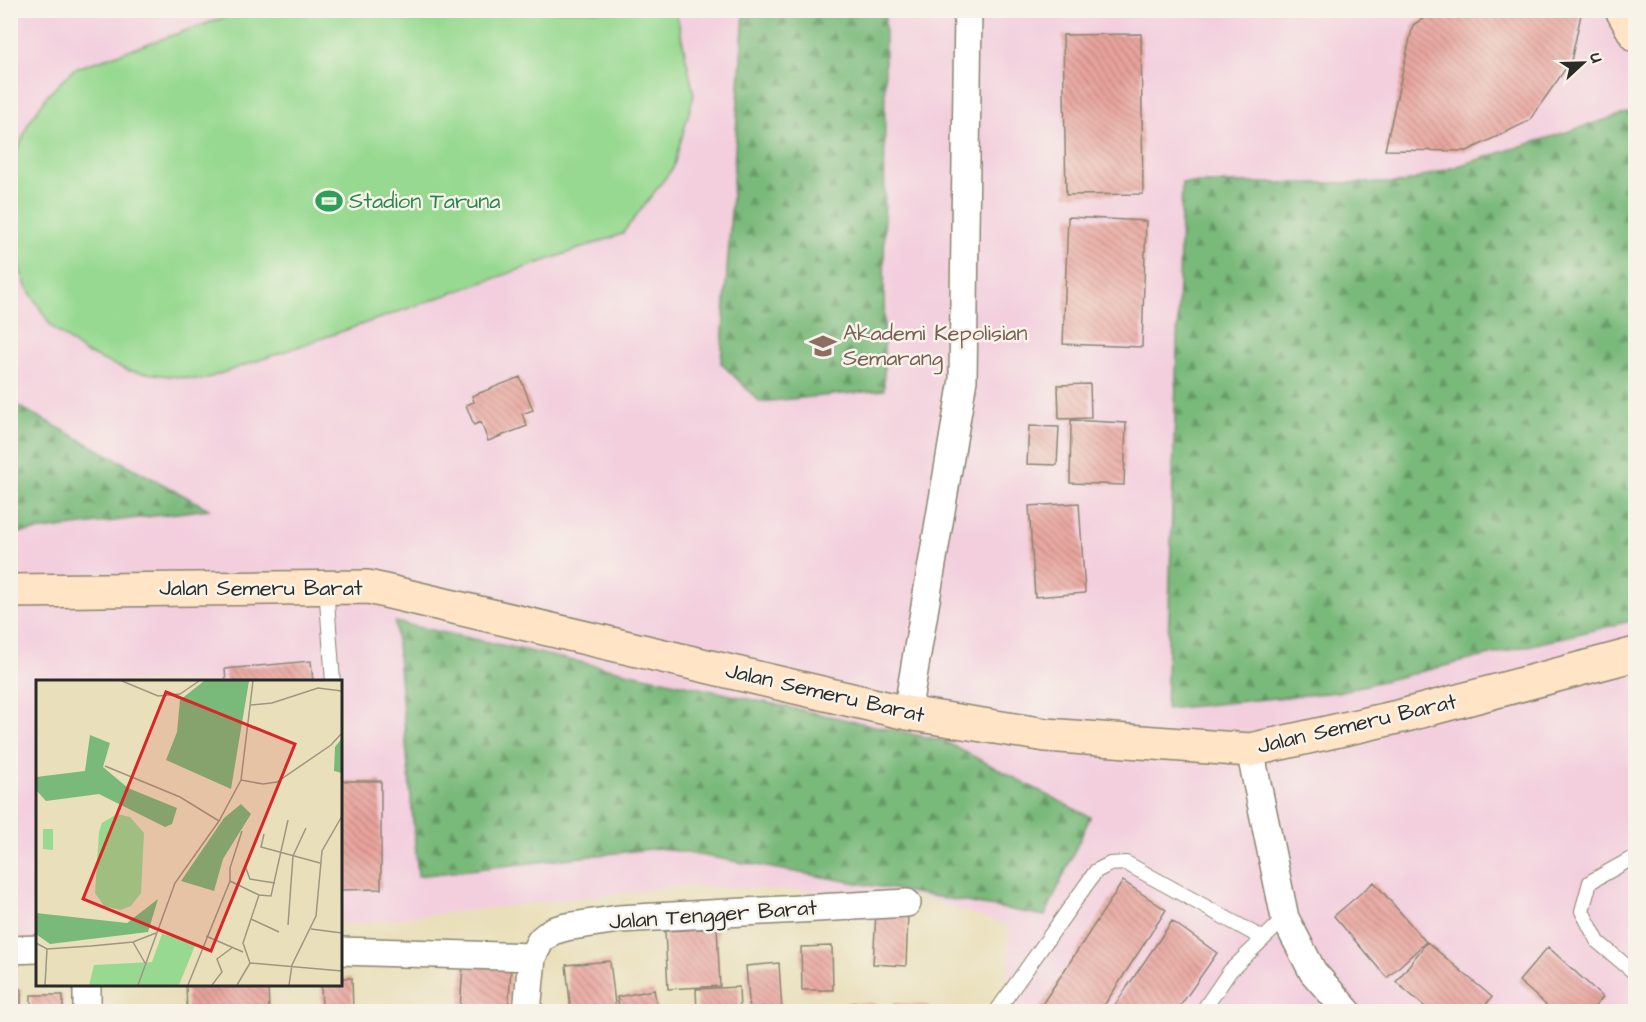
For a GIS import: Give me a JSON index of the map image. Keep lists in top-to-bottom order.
{
  "streets": {
    "street": ["Jalan Semeru Barat", "Jalan Tengger Barat"]
  },
  "places": {
    "sports": ["Stadion Taruna"],
    "school or university": ["Akademi Kepolisian Semarang"]
  },
  "north": "right"
}
